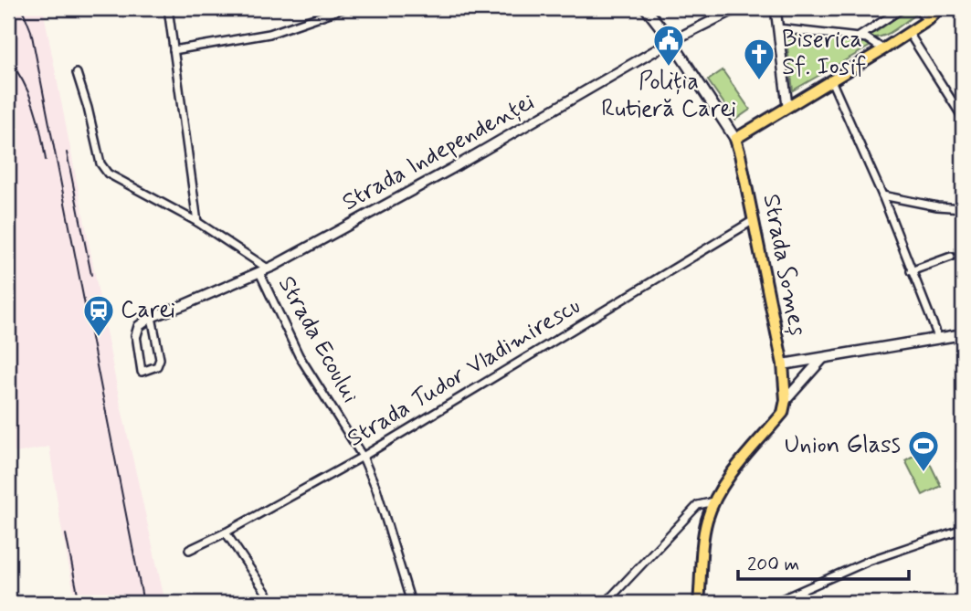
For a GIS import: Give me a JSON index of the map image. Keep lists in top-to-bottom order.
{
  "streets": {
    "main road": ["Strada Someș"],
    "street": ["Strada Independenței", "Strada Ecoului", "Strada Tudor Vladimirescu"]
  },
  "crossings": [
    ["Strada Independenței", "Strada Ecoului"],
    ["Strada Someș", "Strada Tudor Vladimirescu"],
    ["Strada Ecoului", "Strada Tudor Vladimirescu"]
  ],
  "places": {
    "public building": ["Poliția Rutieră Carei"],
    "church": ["Biserica Sf. Iosif"],
    "station": ["Carei"],
    "sports": ["Union Glass"]
  },
  "scale_bar": "200 m"
}
